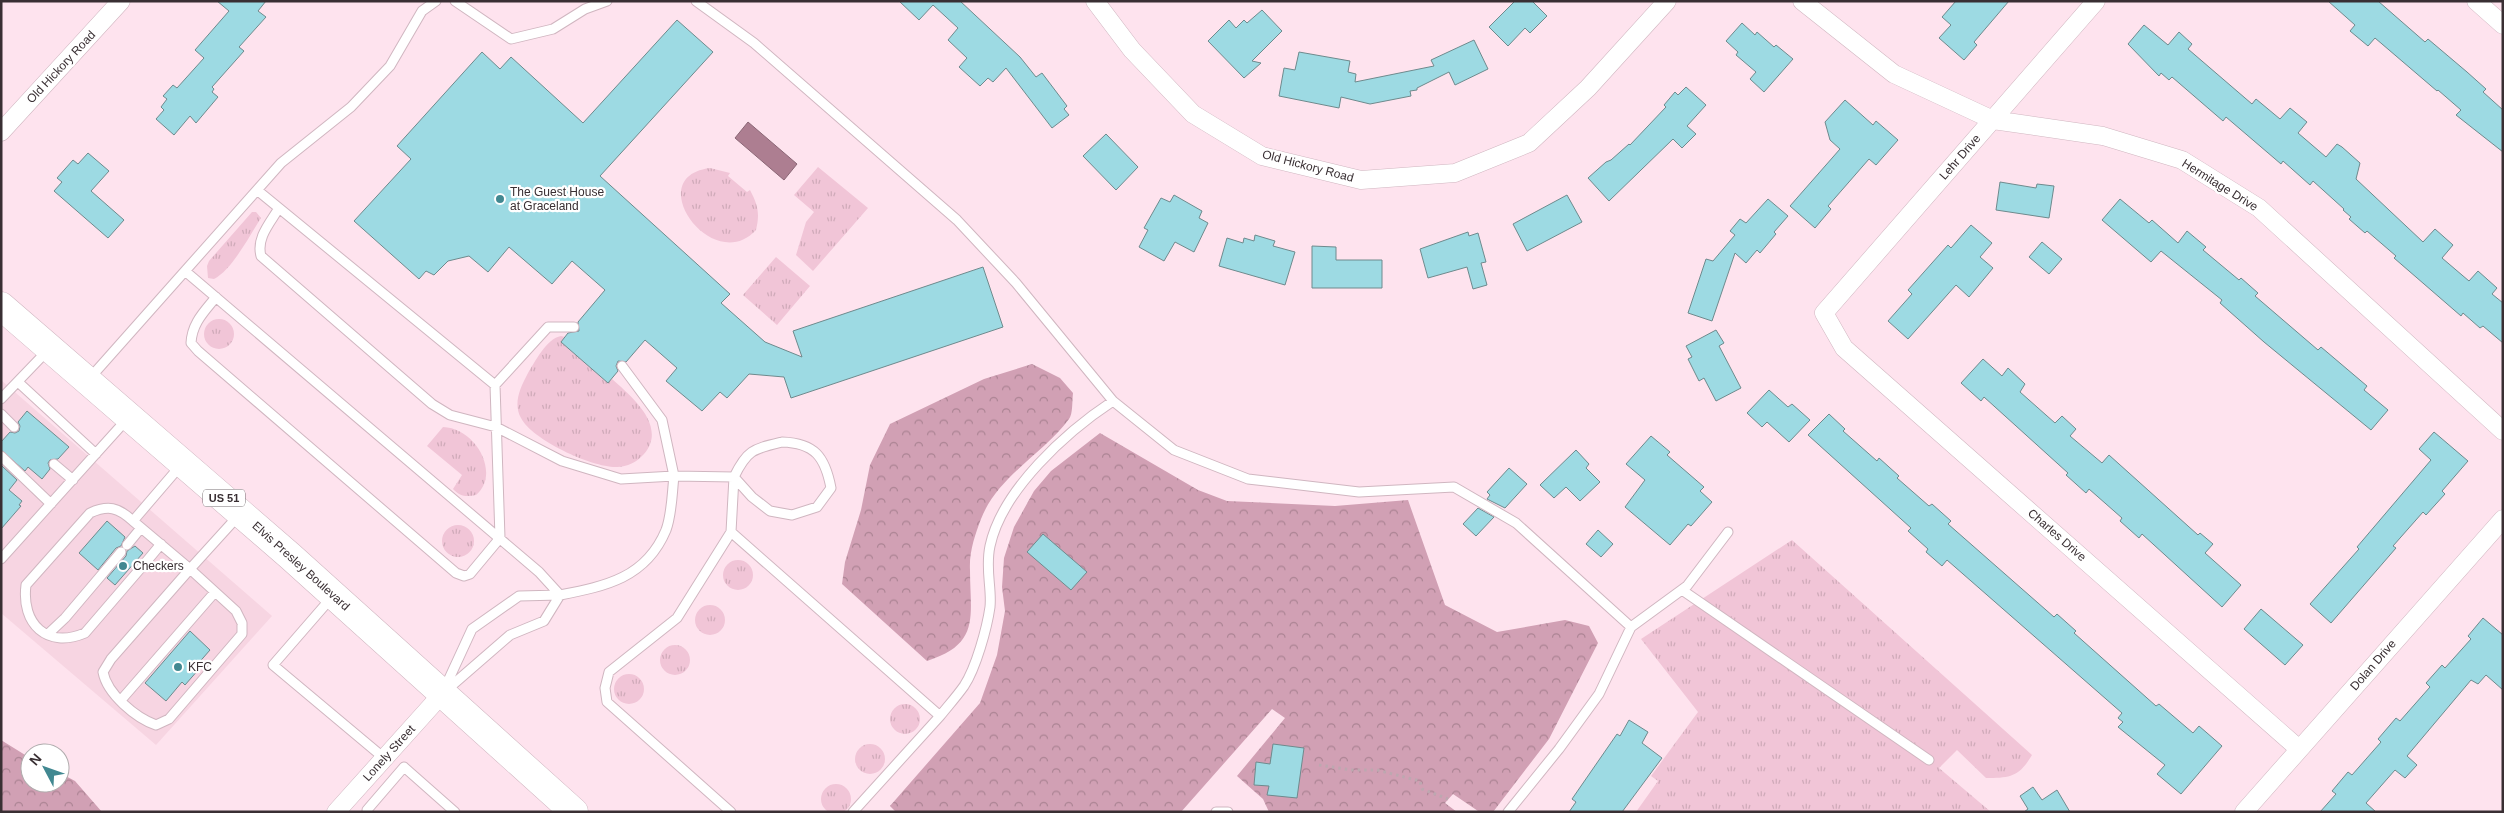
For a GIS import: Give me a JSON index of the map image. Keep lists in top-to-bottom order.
{
  "streets": {
    "main road": ["US 51", "Elvis Presley Boulevard"],
    "street": [
      "Old Hickory Road",
      "Lehr Drive",
      "Hermitage Drive",
      "Charles Drive",
      "Dolan Drive",
      "Lonely Street"
    ]
  },
  "crossings": [
    ["Lehr Drive", "Hermitage Drive"],
    ["Lehr Drive", "Charles Drive"],
    ["Charles Drive", "Dolan Drive"],
    ["Elvis Presley Boulevard", "Lonely Street"]
  ],
  "places": ["The Guest House at Graceland", "Checkers", "KFC"],
  "north": "top left"
}
